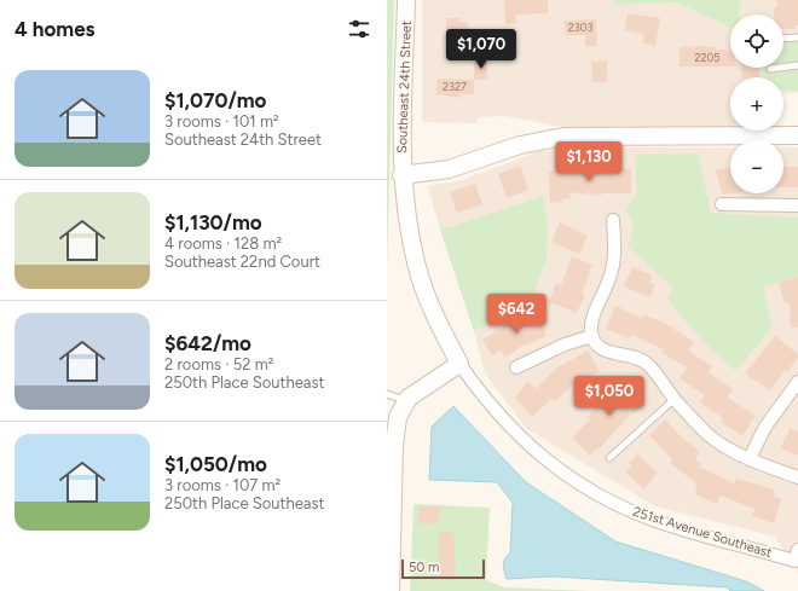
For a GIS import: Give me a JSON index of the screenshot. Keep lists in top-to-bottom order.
{
  "streets": {
    "street": ["Southeast 24th Street", "251st Avenue Southeast"]
  },
  "crossings": [
    ["Southeast 24th Street", "251st Avenue Southeast"]
  ],
  "house_numbers": ["2303", "2205", "2327"],
  "scale_bar": "50 m",
  "page": {
    "heading": "4 homes",
    "map_buttons": ["+", "−"],
    "price": [
      "$1,070",
      "$1,130",
      "$642",
      "$1,050"
    ],
    "list": [
      {
        "name": "$1,070/mo",
        "note": "3 rooms · 101 m² · Southeast 24th Street"
      },
      {
        "name": "$1,130/mo",
        "note": "4 rooms · 128 m² · Southeast 22nd Court"
      },
      {
        "name": "$642/mo",
        "note": "2 rooms · 52 m² · 250th Place Southeast"
      },
      {
        "name": "$1,050/mo",
        "note": "3 rooms · 107 m² · 250th Place Southeast"
      }
    ],
    "scale": "50 m"
  }
}
